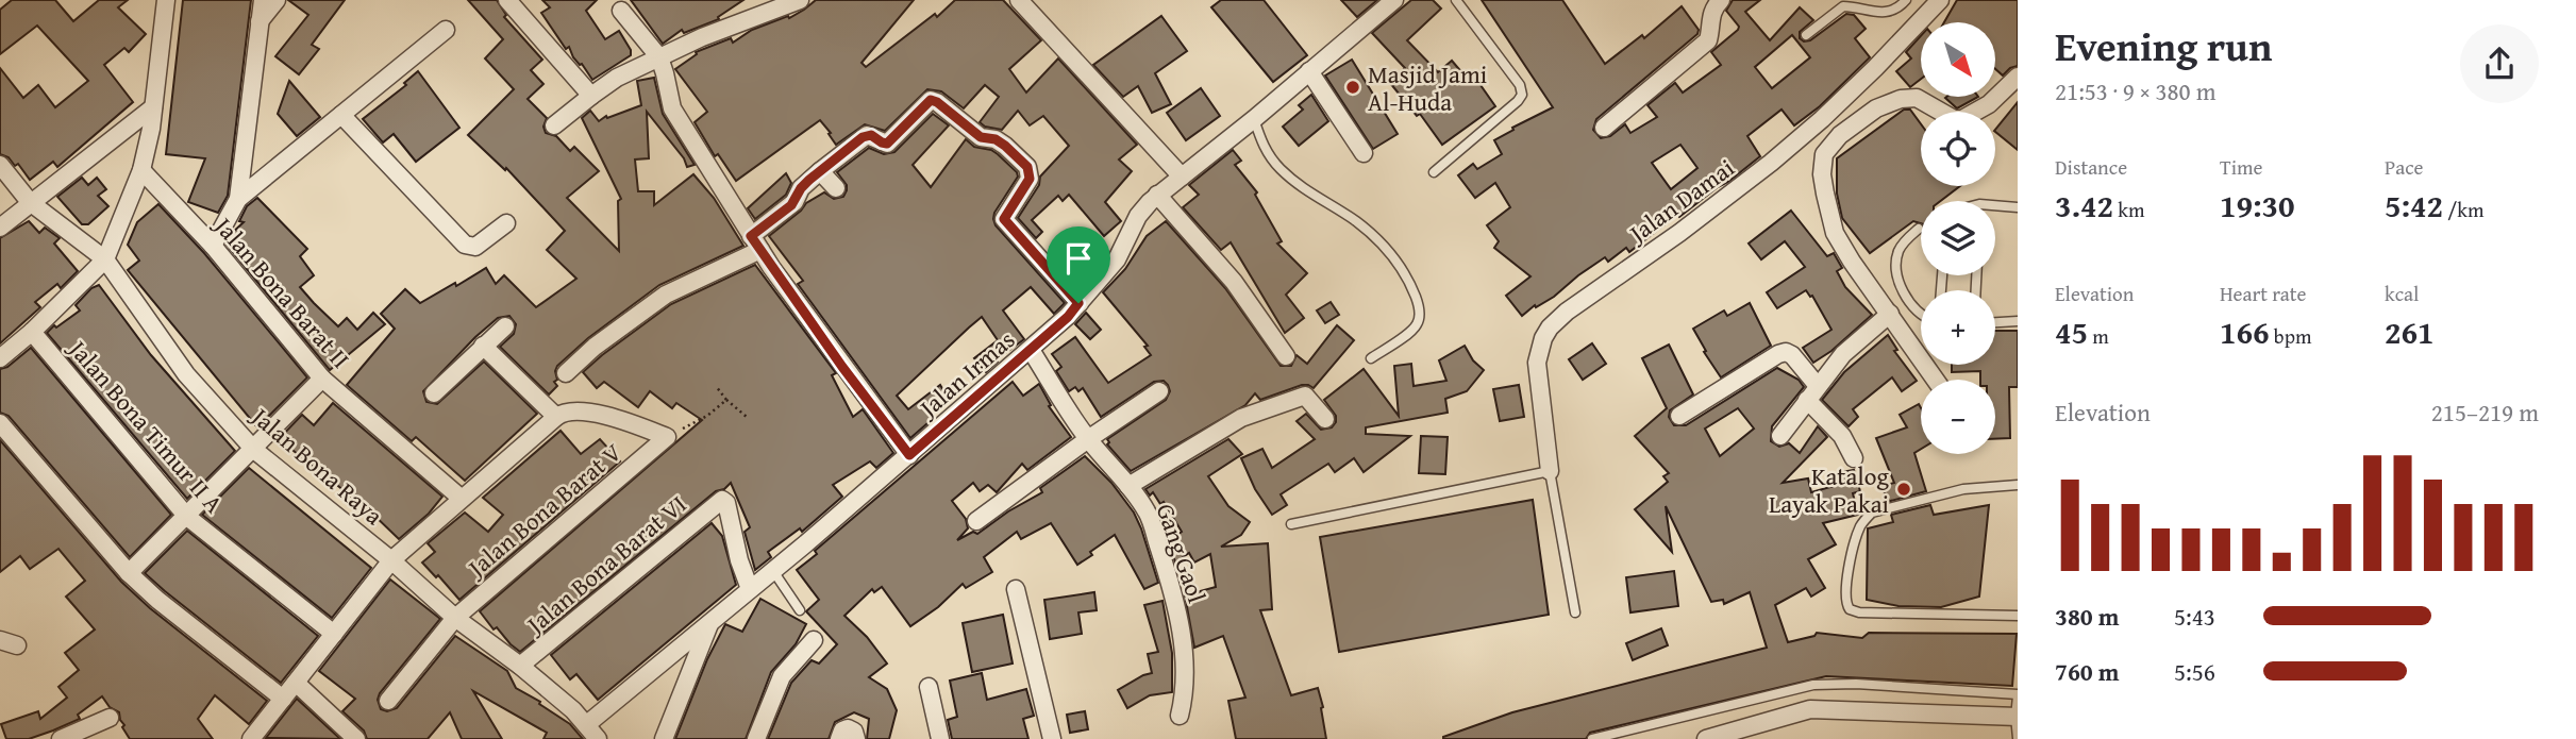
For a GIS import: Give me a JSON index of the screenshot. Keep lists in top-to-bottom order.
{
  "streets": {
    "street": [
      "Jalan Damai",
      "Jalan Bona Barat II",
      "Jalan Irmas",
      "Jalan Bona Timur II A",
      "Jalan Bona Raya",
      "Jalan Bona Barat V",
      "Gang Gaol",
      "Jalan Bona Barat VI"
    ]
  },
  "crossings": [
    ["Jalan Irmas", "Gang Gaol"],
    ["Jalan Irmas", "Jalan Bona Barat VI"],
    ["Jalan Bona Raya", "Jalan Bona Barat V"],
    ["Jalan Bona Raya", "Jalan Bona Barat VI"]
  ],
  "places": ["Masjid Jami Al-Huda", "Katalog Layak Pakai"],
  "north": "bottom right",
  "page": {
    "heading": ["Evening run", "21:53 · 9 × 380 m"],
    "map_buttons": ["+", "−"],
    "stats": [
      ["Distance", "3.42 km"],
      ["Time", "19:30"],
      ["Pace", "5:42 /km"],
      ["Elevation", "45 m"],
      ["Heart rate", "166 bpm"],
      ["kcal", "261"]
    ],
    "chart": ["Elevation", "215–219 m"],
    "list": [
      {
        "name": "380 m",
        "note": "5:43"
      },
      {
        "name": "760 m",
        "note": "5:56"
      }
    ]
  }
}
